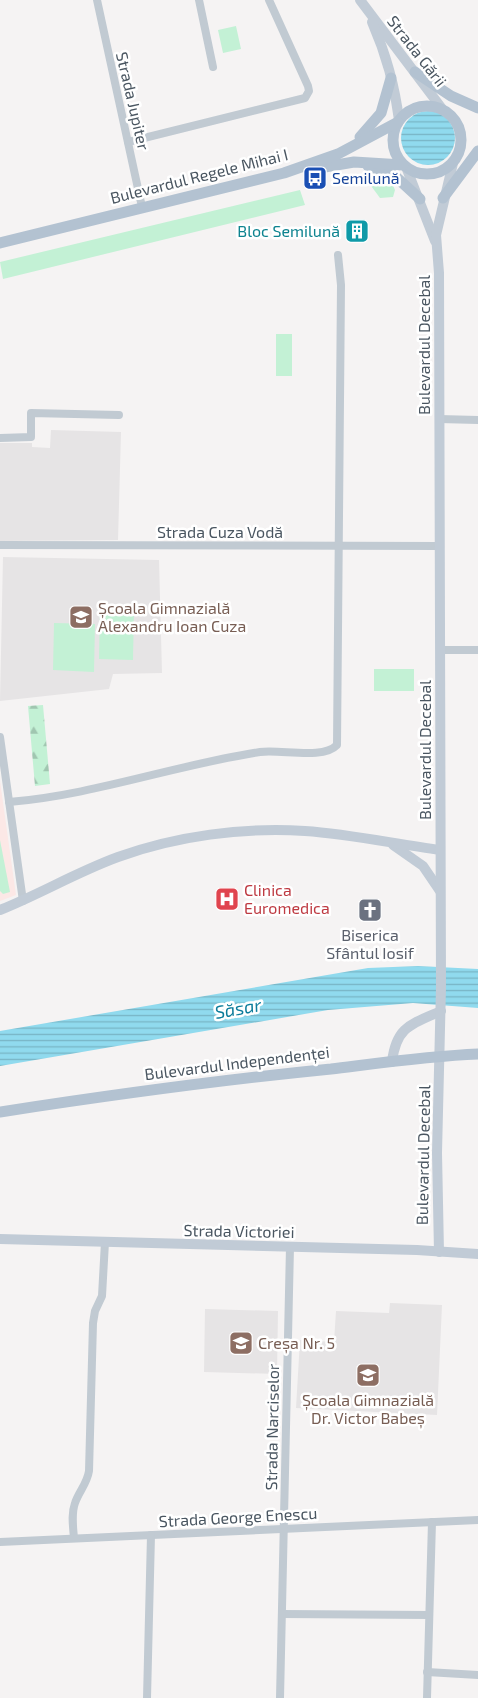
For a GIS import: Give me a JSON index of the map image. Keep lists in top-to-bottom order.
{
  "streets": {
    "main road": ["Bulevardul Regele Mihai I", "Bulevardul Independenței"],
    "street": [
      "Strada Gării",
      "Strada Jupiter",
      "Bulevardul Decebal",
      "Strada Cuza Vodă",
      "Strada Victoriei",
      "Strada Narciselor",
      "Strada George Enescu"
    ]
  },
  "crossings": [
    ["Strada Gării", "Bulevardul Regele Mihai I"],
    ["Strada Gării", "Bulevardul Decebal"],
    ["Strada Jupiter", "Bulevardul Regele Mihai I"],
    ["Bulevardul Regele Mihai I", "Bulevardul Decebal"],
    ["Bulevardul Decebal", "Strada Cuza Vodă"],
    ["Bulevardul Decebal", "Bulevardul Independenței"],
    ["Bulevardul Decebal", "Strada Victoriei"],
    ["Strada Victoriei", "Strada Narciselor"],
    ["Strada Narciselor", "Strada George Enescu"]
  ],
  "water": ["Săsar"],
  "places": {
    "bus stop": ["Semilună"],
    "building": ["Bloc Semilună"],
    "school or university": ["Școala Gimnazială Alexandru Ioan Cuza", "Creșa Nr. 5", "Școala Gimnazială Dr. Victor Babeș"],
    "hospital": ["Clinica Euromedica"],
    "church": ["Biserica Sfântul Iosif"]
  }
}
